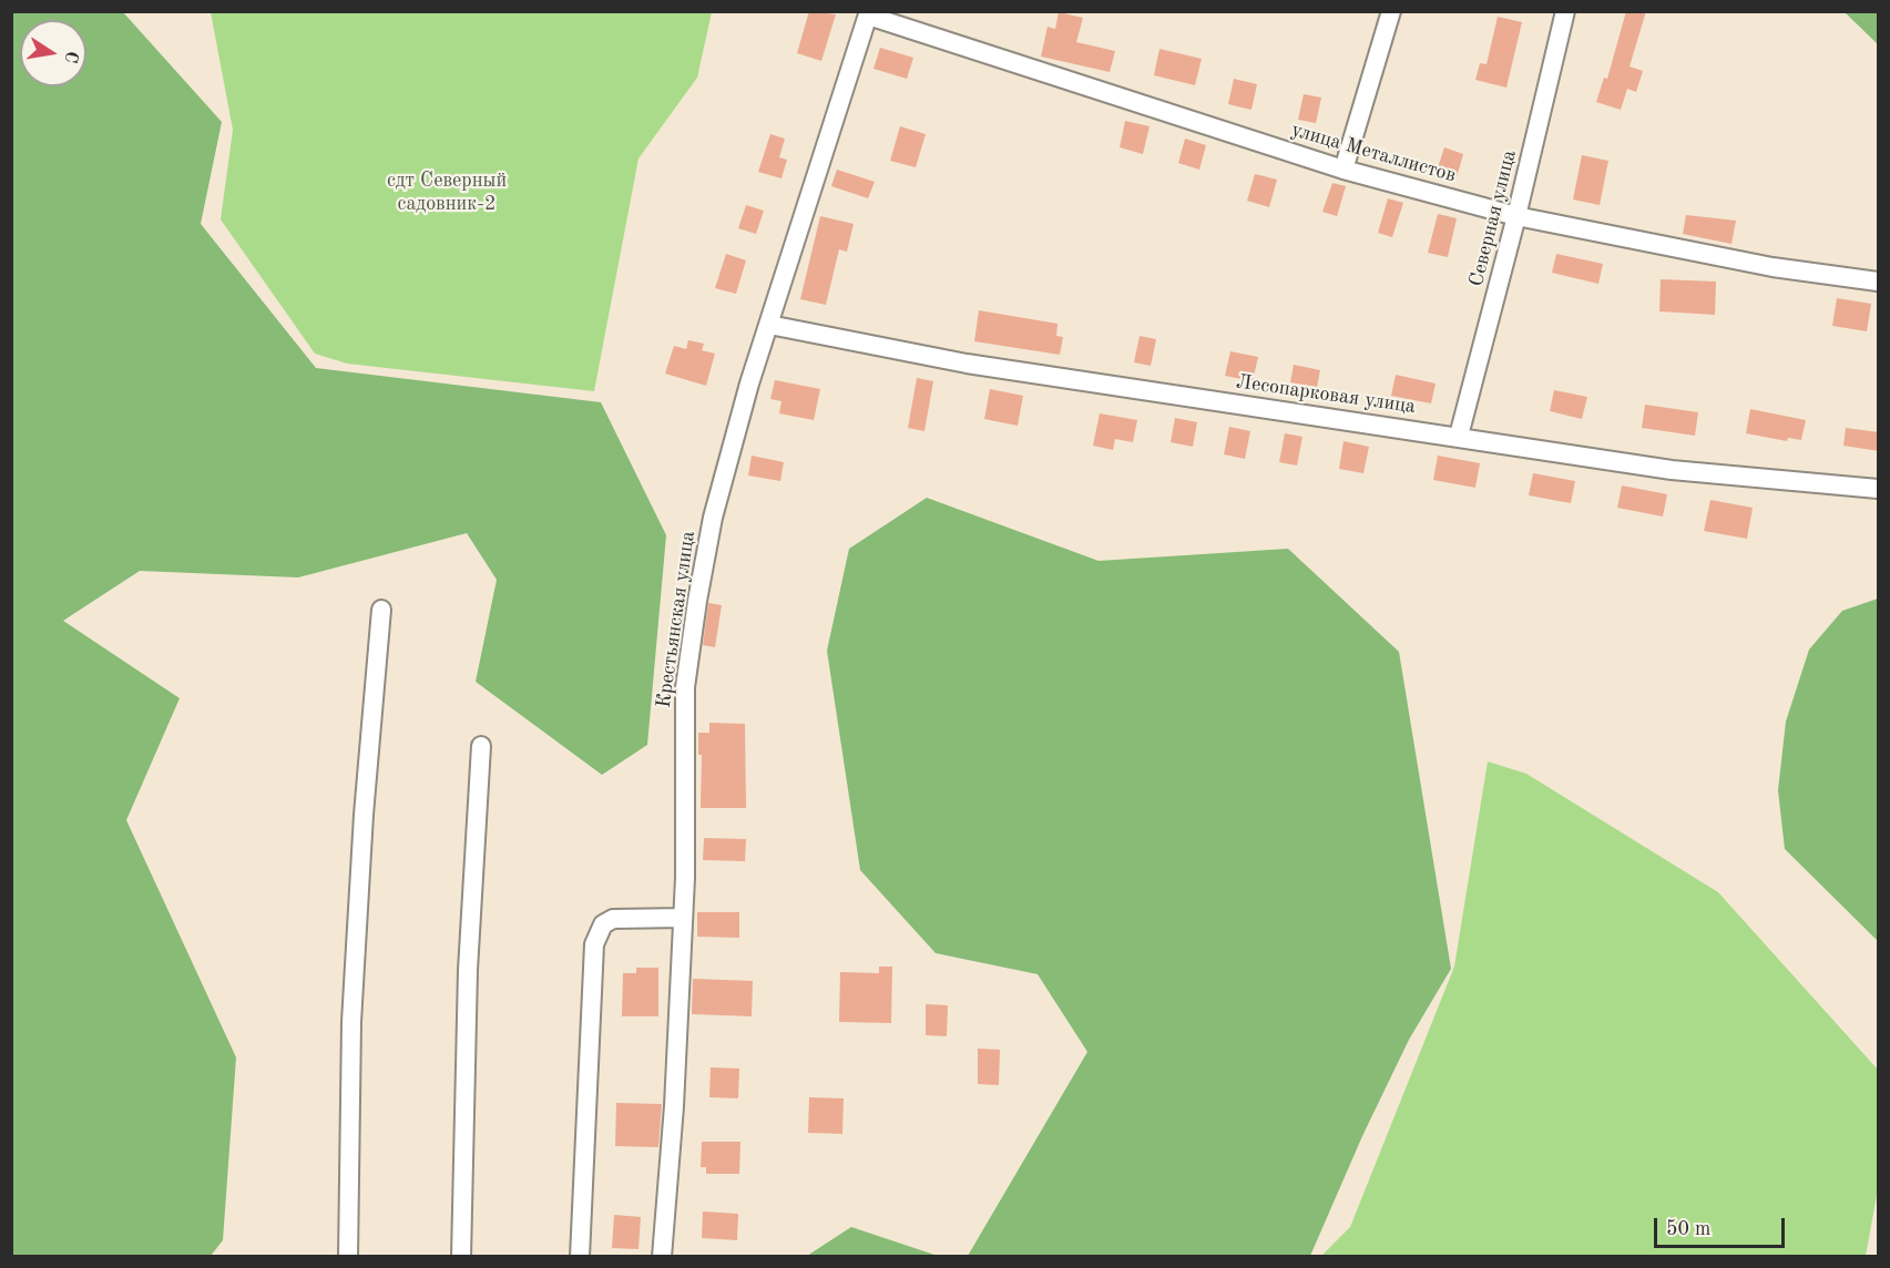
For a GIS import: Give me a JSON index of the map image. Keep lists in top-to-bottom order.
{
  "streets": {
    "street": [
      "улица Металлистов",
      "Северная улица",
      "Лесопарковая улица",
      "Крестьянская улица"
    ]
  },
  "crossings": [
    ["улица Металлистов", "Северная улица"],
    ["улица Металлистов", "Крестьянская улица"],
    ["Северная улица", "Лесопарковая улица"],
    ["Лесопарковая улица", "Крестьянская улица"]
  ],
  "parks": ["сдт Северный садовник-2"],
  "scale_bar": "50 m",
  "north": "right"
}
